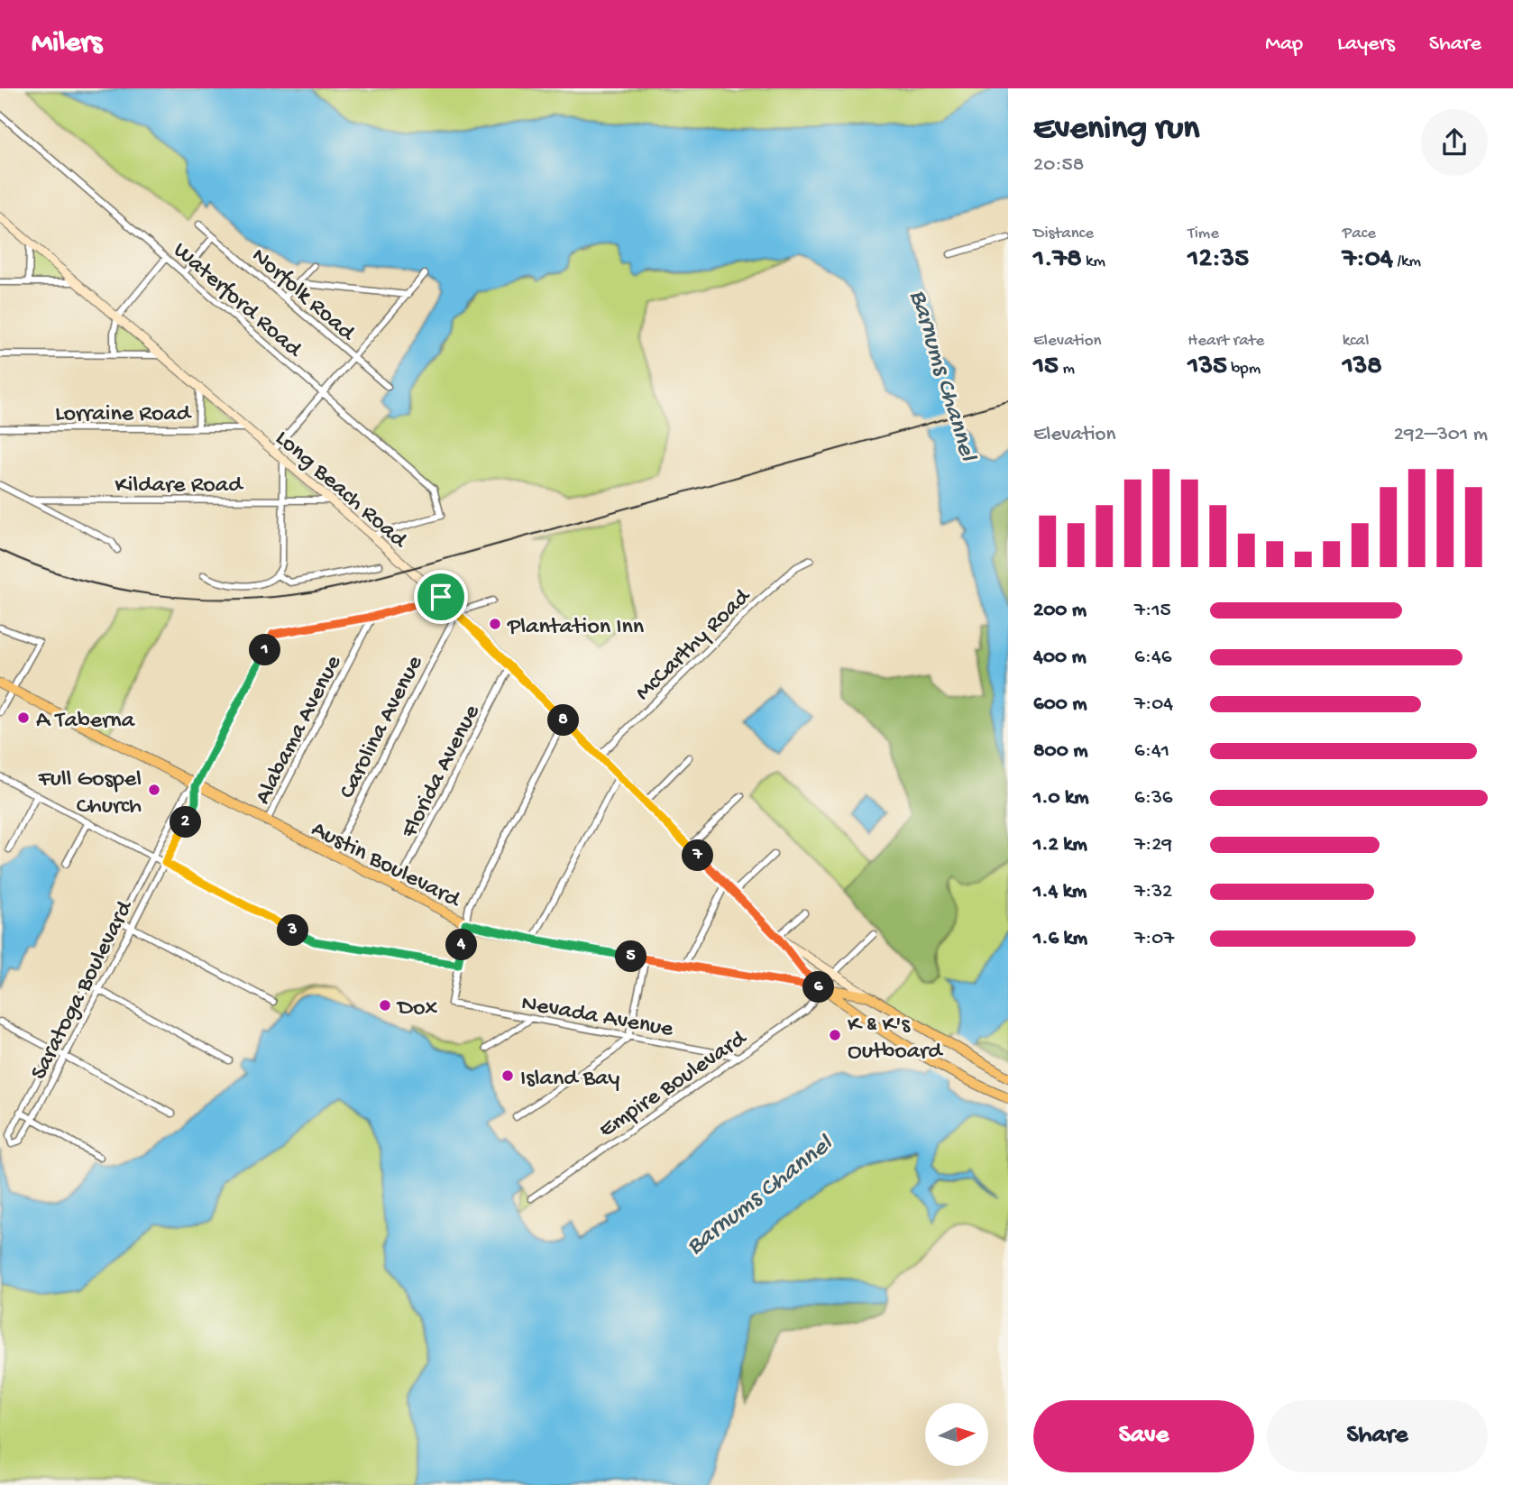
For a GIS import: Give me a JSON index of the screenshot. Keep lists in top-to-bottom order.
{
  "streets": {
    "main road": ["Long Beach Road", "Austin Boulevard"],
    "street": [
      "Norfolk Road",
      "Waterford Road",
      "Lorraine Road",
      "Kildare Road",
      "McCarthy Road",
      "Carolina Avenue",
      "Alabama Avenue",
      "Florida Avenue",
      "Saratoga Boulevard",
      "Nevada Avenue",
      "Empire Boulevard"
    ]
  },
  "crossings": [
    ["Waterford Road", "Long Beach Road"],
    ["Lorraine Road", "Long Beach Road"],
    ["Kildare Road", "Long Beach Road"],
    ["Long Beach Road", "McCarthy Road"],
    ["Long Beach Road", "Carolina Avenue"],
    ["Long Beach Road", "Florida Avenue"],
    ["Long Beach Road", "Austin Boulevard"],
    ["Long Beach Road", "Empire Boulevard"],
    ["Carolina Avenue", "Austin Boulevard"],
    ["Alabama Avenue", "Austin Boulevard"],
    ["Alabama Avenue", "Saratoga Boulevard"],
    ["Florida Avenue", "Austin Boulevard"],
    ["Austin Boulevard", "Saratoga Boulevard"],
    ["Austin Boulevard", "Empire Boulevard"],
    ["Nevada Avenue", "Empire Boulevard"]
  ],
  "water": ["Barnums Channel"],
  "places": [
    "Plantation Inn",
    "A Taberna",
    "Full Gospel Church",
    "Dox",
    "K & K's Outboard",
    "Island Bay"
  ],
  "north": "right",
  "page": {
    "header": "Milers",
    "nav": ["Map", "Layers", "Share"],
    "heading": ["Evening run", "20:58"],
    "stats": [
      ["Distance", "1.78 km"],
      ["Time", "12:35"],
      ["Pace", "7:04 /km"],
      ["Elevation", "15 m"],
      ["Heart rate", "135 bpm"],
      ["kcal", "138"]
    ],
    "chart": ["Elevation", "292–301 m"],
    "list": [
      {
        "name": "200 m",
        "note": "7:15"
      },
      {
        "name": "400 m",
        "note": "6:46"
      },
      {
        "name": "600 m",
        "note": "7:04"
      },
      {
        "name": "800 m",
        "note": "6:41"
      },
      {
        "name": "1.0 km",
        "note": "6:36"
      },
      {
        "name": "1.2 km",
        "note": "7:29"
      },
      {
        "name": "1.4 km",
        "note": "7:32"
      },
      {
        "name": "1.6 km",
        "note": "7:07"
      }
    ],
    "pins": [
      "1",
      "8",
      "2",
      "7",
      "3",
      "4",
      "5",
      "6"
    ],
    "buttons": ["Save", "Share"]
  }
}
